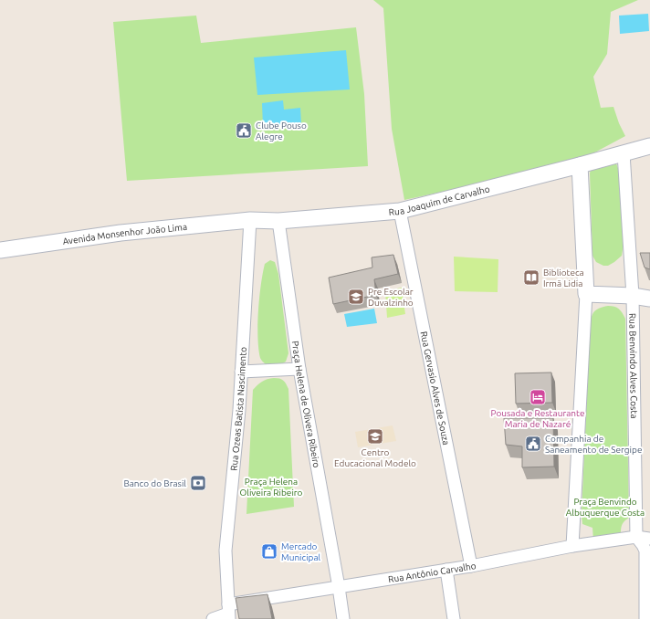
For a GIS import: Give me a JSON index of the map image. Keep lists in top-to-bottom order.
{
  "streets": {
    "street": [
      "Rua Joaquim de Carvalho",
      "Avenida Monsenhor João Lima",
      "Rua Benvindo Alves Costa",
      "Rua Gervasio Alves de Souza",
      "Praça Helena de Olivera Ribeiro",
      "Rua Ozeas Batista Nascimento",
      "Rua Antônio Carvalho"
    ]
  },
  "crossings": [
    ["Rua Joaquim de Carvalho", "Avenida Monsenhor João Lima"],
    ["Rua Joaquim de Carvalho", "Rua Benvindo Alves Costa"],
    ["Rua Joaquim de Carvalho", "Rua Gervasio Alves de Souza"],
    ["Rua Joaquim de Carvalho", "Praça Helena de Olivera Ribeiro"],
    ["Rua Joaquim de Carvalho", "Rua Ozeas Batista Nascimento"],
    ["Avenida Monsenhor João Lima", "Rua Ozeas Batista Nascimento"],
    ["Rua Benvindo Alves Costa", "Rua Antônio Carvalho"],
    ["Rua Gervasio Alves de Souza", "Rua Antônio Carvalho"],
    ["Praça Helena de Olivera Ribeiro", "Rua Antônio Carvalho"],
    ["Rua Ozeas Batista Nascimento", "Rua Antônio Carvalho"]
  ],
  "parks": ["Praça Helena Oliveira Ribeiro", "Praça Benvindo Albuquerque Costa"],
  "places": {
    "public building": ["Clube Pouso Alegre", "Companhia de Saneamento de Sergipe"],
    "library": ["Biblioteca Irmã Lidia"],
    "school or university": ["Pre Escolar Duvalzinho", "Centro Educacional Modelo"],
    "hotel": ["Pousada e Restaurante Maria de Nazaré"],
    "bank": ["Banco do Brasil"],
    "shop": ["Mercado Municipal"]
  }
}
